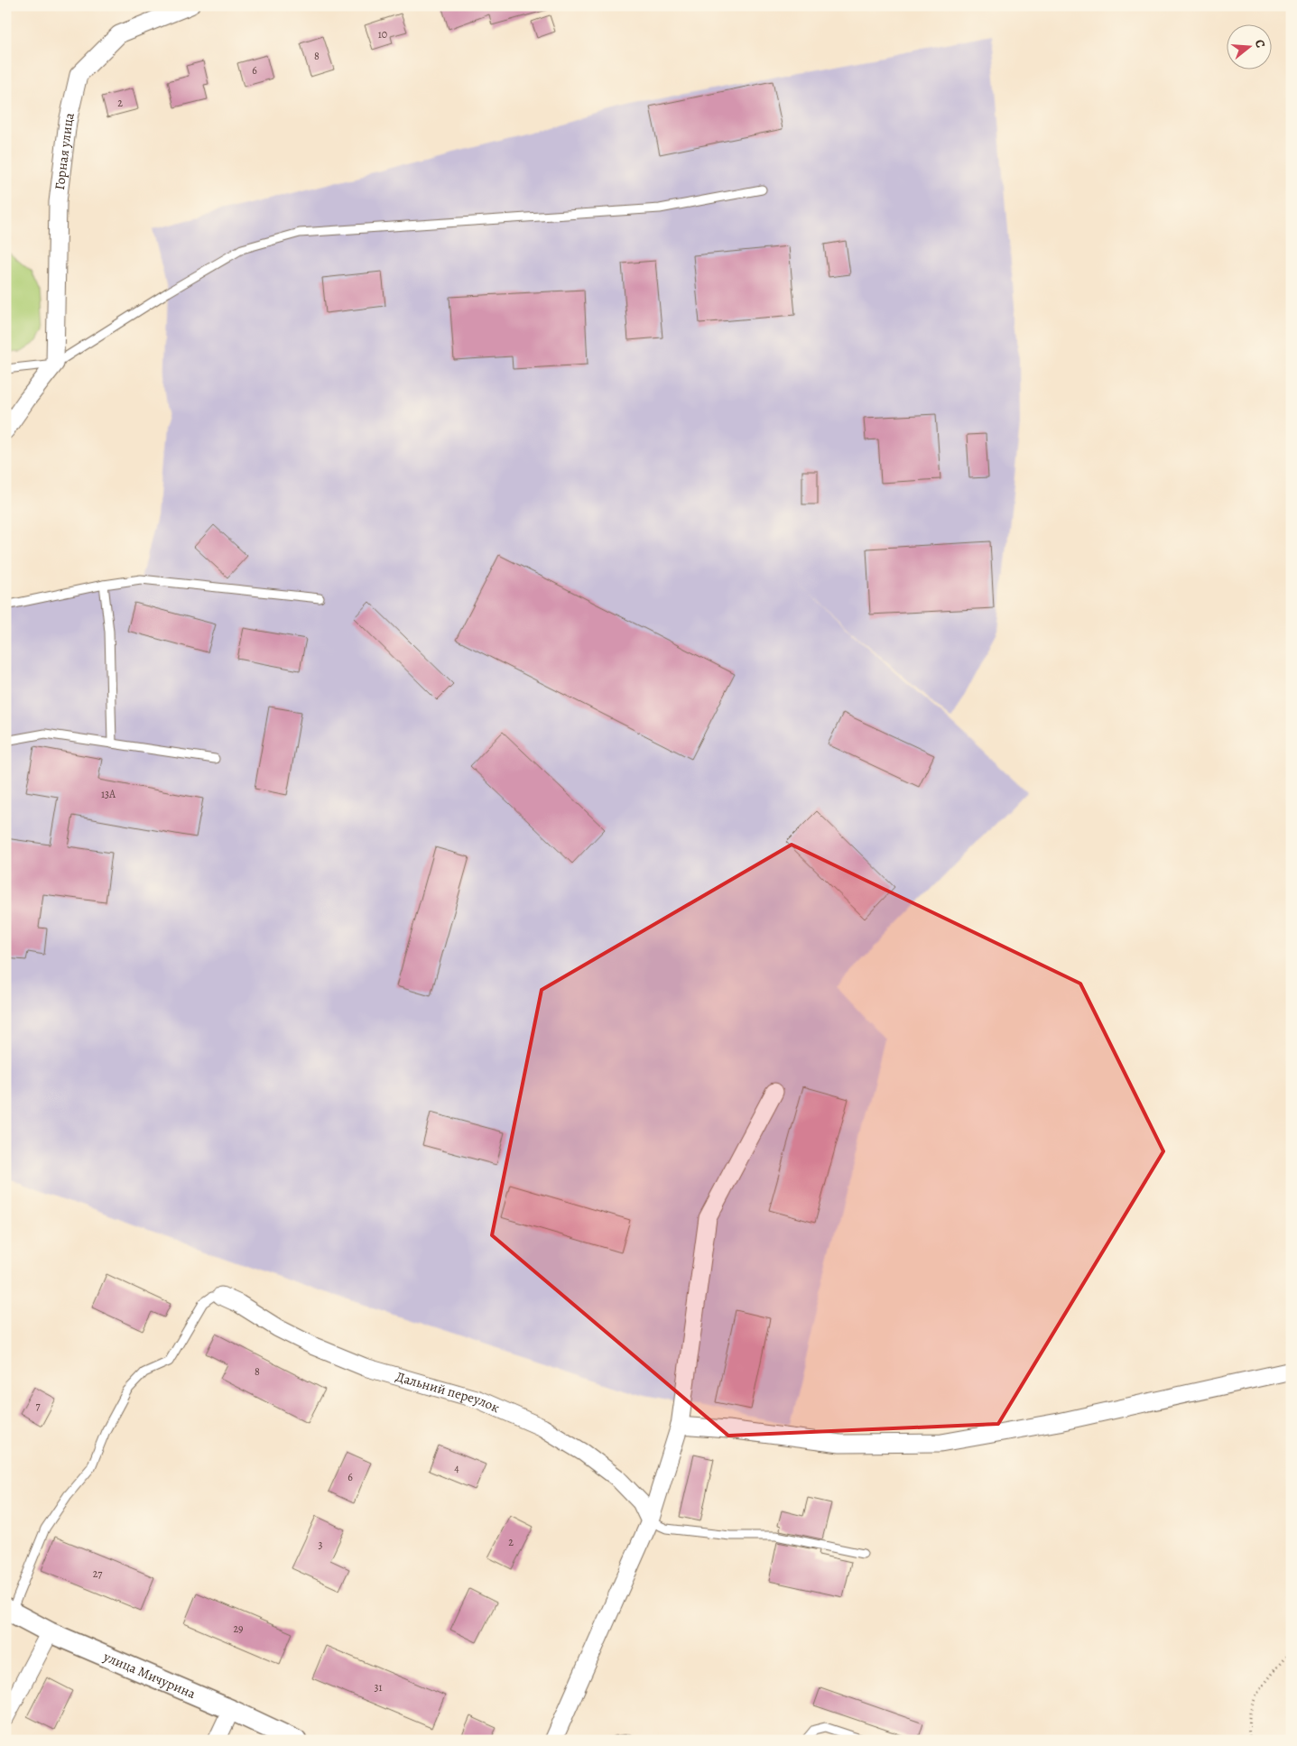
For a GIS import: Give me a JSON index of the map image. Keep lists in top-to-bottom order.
{
  "streets": {
    "street": ["Горная улица", "Дальний переулок", "улица Мичурина"]
  },
  "house_numbers": [
    "10",
    "8",
    "6",
    "2",
    "13А",
    "8",
    "7",
    "4",
    "6",
    "2",
    "3",
    "27",
    "29",
    "31"
  ],
  "north": "right"
}
